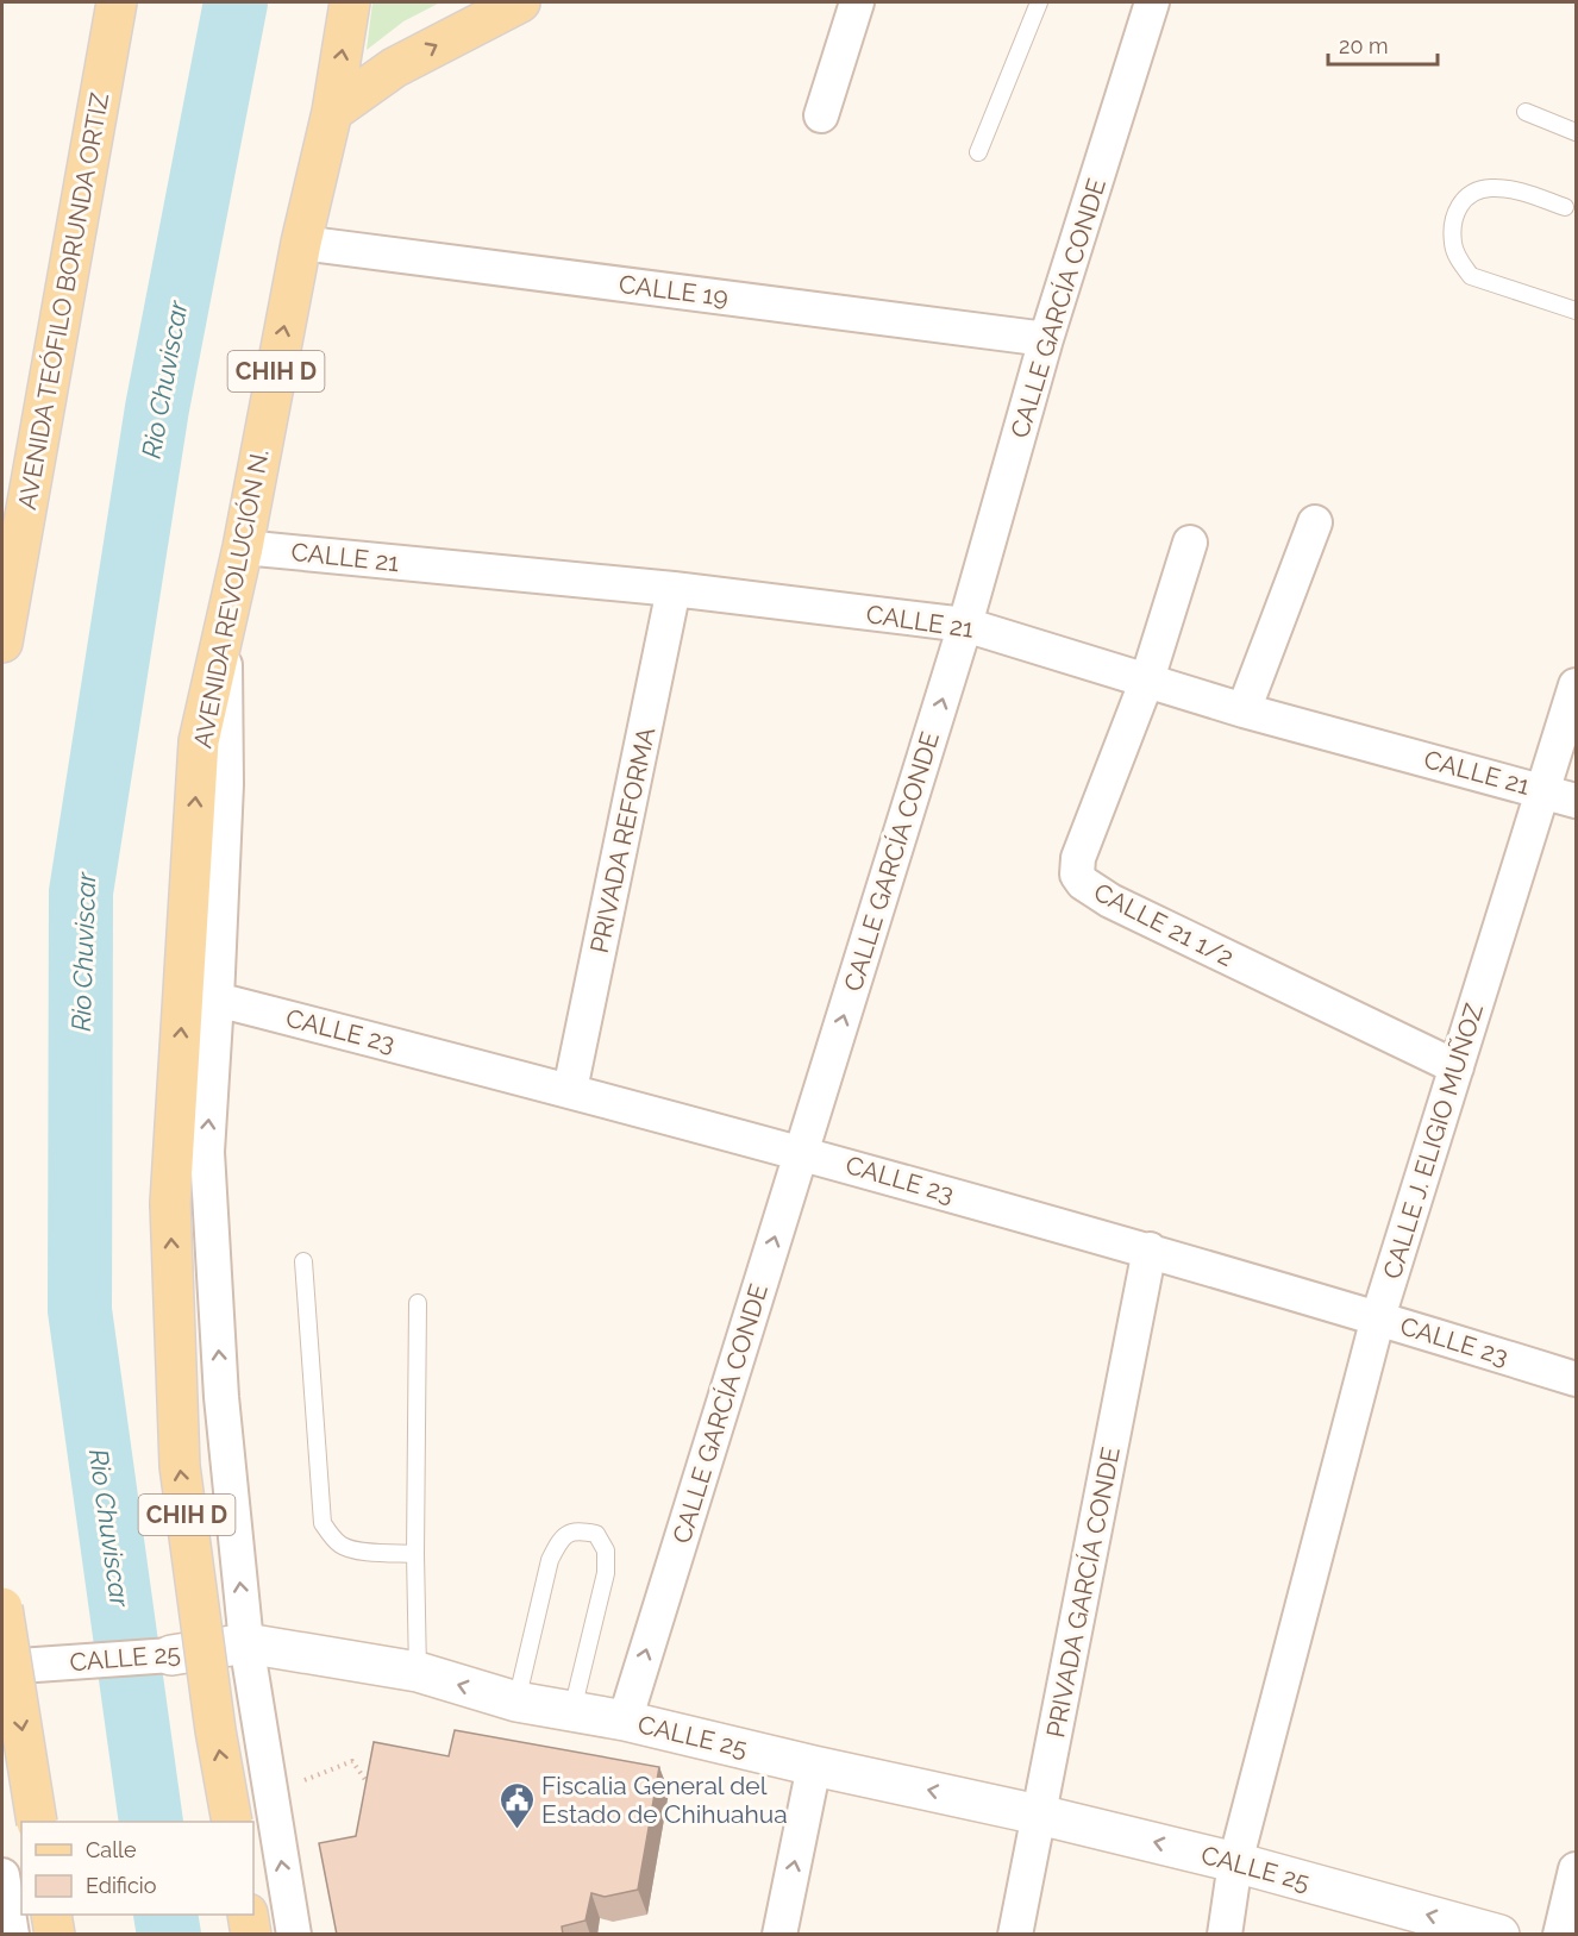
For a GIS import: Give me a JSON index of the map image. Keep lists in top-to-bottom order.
{
  "streets": {
    "main road": ["AVENIDA TEÓFILO BORUNDA ORTIZ", "CHIH D", "AVENIDA REVOLUCIÓN N."],
    "street": [
      "CALLE 19",
      "CALLE GARCÍA CONDE",
      "CALLE 21",
      "PRIVADA REFORMA",
      "CALLE 21 1/2",
      "CALLE 23",
      "CALLE J. ELIGIO MUÑOZ",
      "PRIVADA GARCÍA CONDE",
      "CALLE 25"
    ]
  },
  "crossings": [
    ["CALLE 19", "CALLE GARCÍA CONDE"],
    ["CALLE 19", "AVENIDA REVOLUCIÓN N."],
    ["CALLE GARCÍA CONDE", "CALLE 21"],
    ["CALLE GARCÍA CONDE", "CALLE 23"],
    ["CALLE GARCÍA CONDE", "CALLE 25"],
    ["CALLE 21", "AVENIDA REVOLUCIÓN N."],
    ["CALLE 21", "PRIVADA REFORMA"],
    ["CALLE 21", "CALLE 21 1/2"],
    ["CALLE 21", "CALLE J. ELIGIO MUÑOZ"],
    ["PRIVADA REFORMA", "CALLE 23"],
    ["CALLE 21 1/2", "CALLE J. ELIGIO MUÑOZ"],
    ["CALLE 23", "CALLE J. ELIGIO MUÑOZ"],
    ["CALLE 23", "PRIVADA GARCÍA CONDE"],
    ["CALLE J. ELIGIO MUÑOZ", "CALLE 25"],
    ["PRIVADA GARCÍA CONDE", "CALLE 25"]
  ],
  "one_way": ["CALLE GARCÍA CONDE", "AVENIDA REVOLUCIÓN N.", "CALLE 25"],
  "water": ["Rio Chuviscar"],
  "places": {
    "public building": ["Fiscalia General del Estado de Chihuahua"]
  },
  "legend": ["Calle", "Edificio"],
  "scale_bar": "20 m"
}
